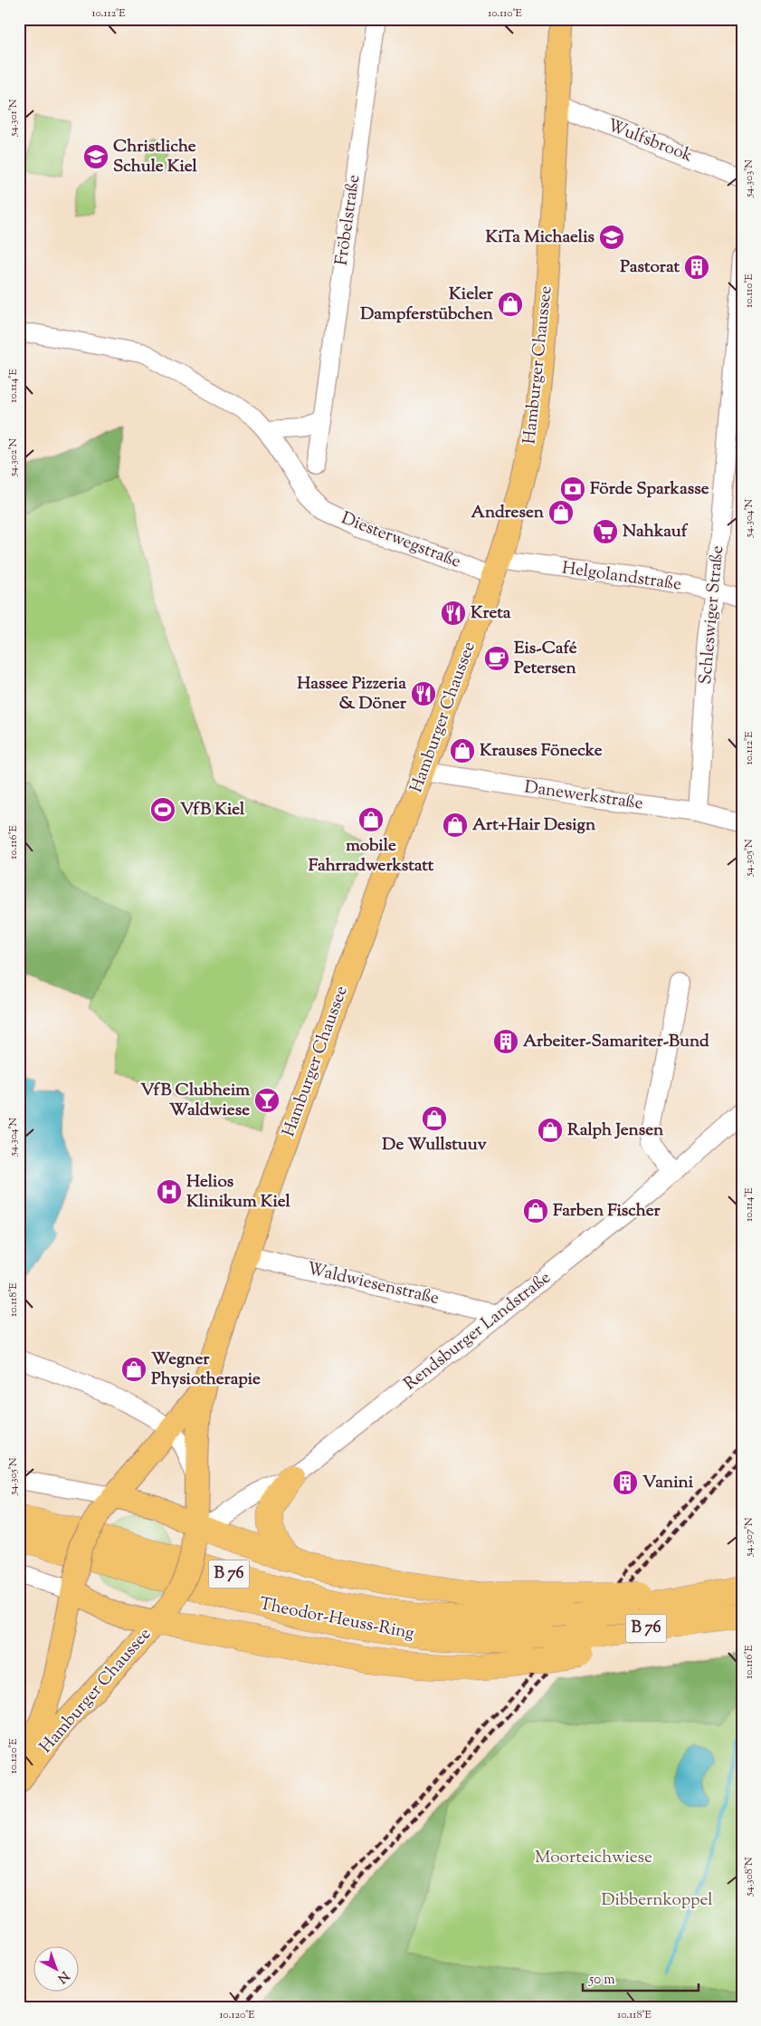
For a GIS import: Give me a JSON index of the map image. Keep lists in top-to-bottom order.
{
  "streets": {
    "highway": ["B 76", "Theodor-Heuss-Ring"],
    "main road": ["Hamburger Chaussee"],
    "street": [
      "Wulfsbrook",
      "Fröbelstraße",
      "Diesterwegstraße",
      "Helgolandstraße",
      "Schleswiger Straße",
      "Danewerkstraße",
      "Waldwiesenstraße",
      "Rendsburger Landstraße"
    ]
  },
  "crossings": [
    ["Wulfsbrook", "Hamburger Chaussee"],
    ["Hamburger Chaussee", "Diesterwegstraße"],
    ["Hamburger Chaussee", "Helgolandstraße"],
    ["Hamburger Chaussee", "Danewerkstraße"],
    ["Hamburger Chaussee", "Waldwiesenstraße"],
    ["Hamburger Chaussee", "Rendsburger Landstraße"],
    ["Diesterwegstraße", "Helgolandstraße"],
    ["Helgolandstraße", "Schleswiger Straße"],
    ["Schleswiger Straße", "Danewerkstraße"],
    ["Waldwiesenstraße", "Rendsburger Landstraße"]
  ],
  "parks": ["Moorteichwiese", "Dibbernkoppel"],
  "places": {
    "school or university": ["Christliche Schule Kiel", "KiTa Michaelis"],
    "building": ["Pastorat", "Arbeiter-Samariter-Bund", "Vanini"],
    "shop": [
      "Kieler Dampferstübchen",
      "Andresen",
      "Krauses Fönecke",
      "mobile Fahrradwerkstatt",
      "Art+Hair Design",
      "De Wullstuuv",
      "Ralph Jensen",
      "Farben Fischer",
      "Wegner Physiotherapie"
    ],
    "bank": ["Förde Sparkasse"],
    "supermarket": ["Nahkauf"],
    "restaurant": ["Kreta", "Hassee Pizzeria & Döner"],
    "cafe": ["Eis-Café Petersen"],
    "sports": ["VfB Kiel"],
    "bar": ["VfB Clubheim Waldwiese"],
    "hospital": ["Helios Klinikum Kiel"]
  },
  "scale_bar": "50 m",
  "north": "bottom right",
  "coordinates": [
    "10.112°E",
    "10.110°E",
    "54.301°N",
    "54.303°N",
    "10.114°E",
    "54.302°N",
    "54.304°N",
    "10.116°E",
    "54.305°N",
    "10.118°E",
    "54.307°N",
    "10.120°E",
    "54.308°N"
  ]
}
